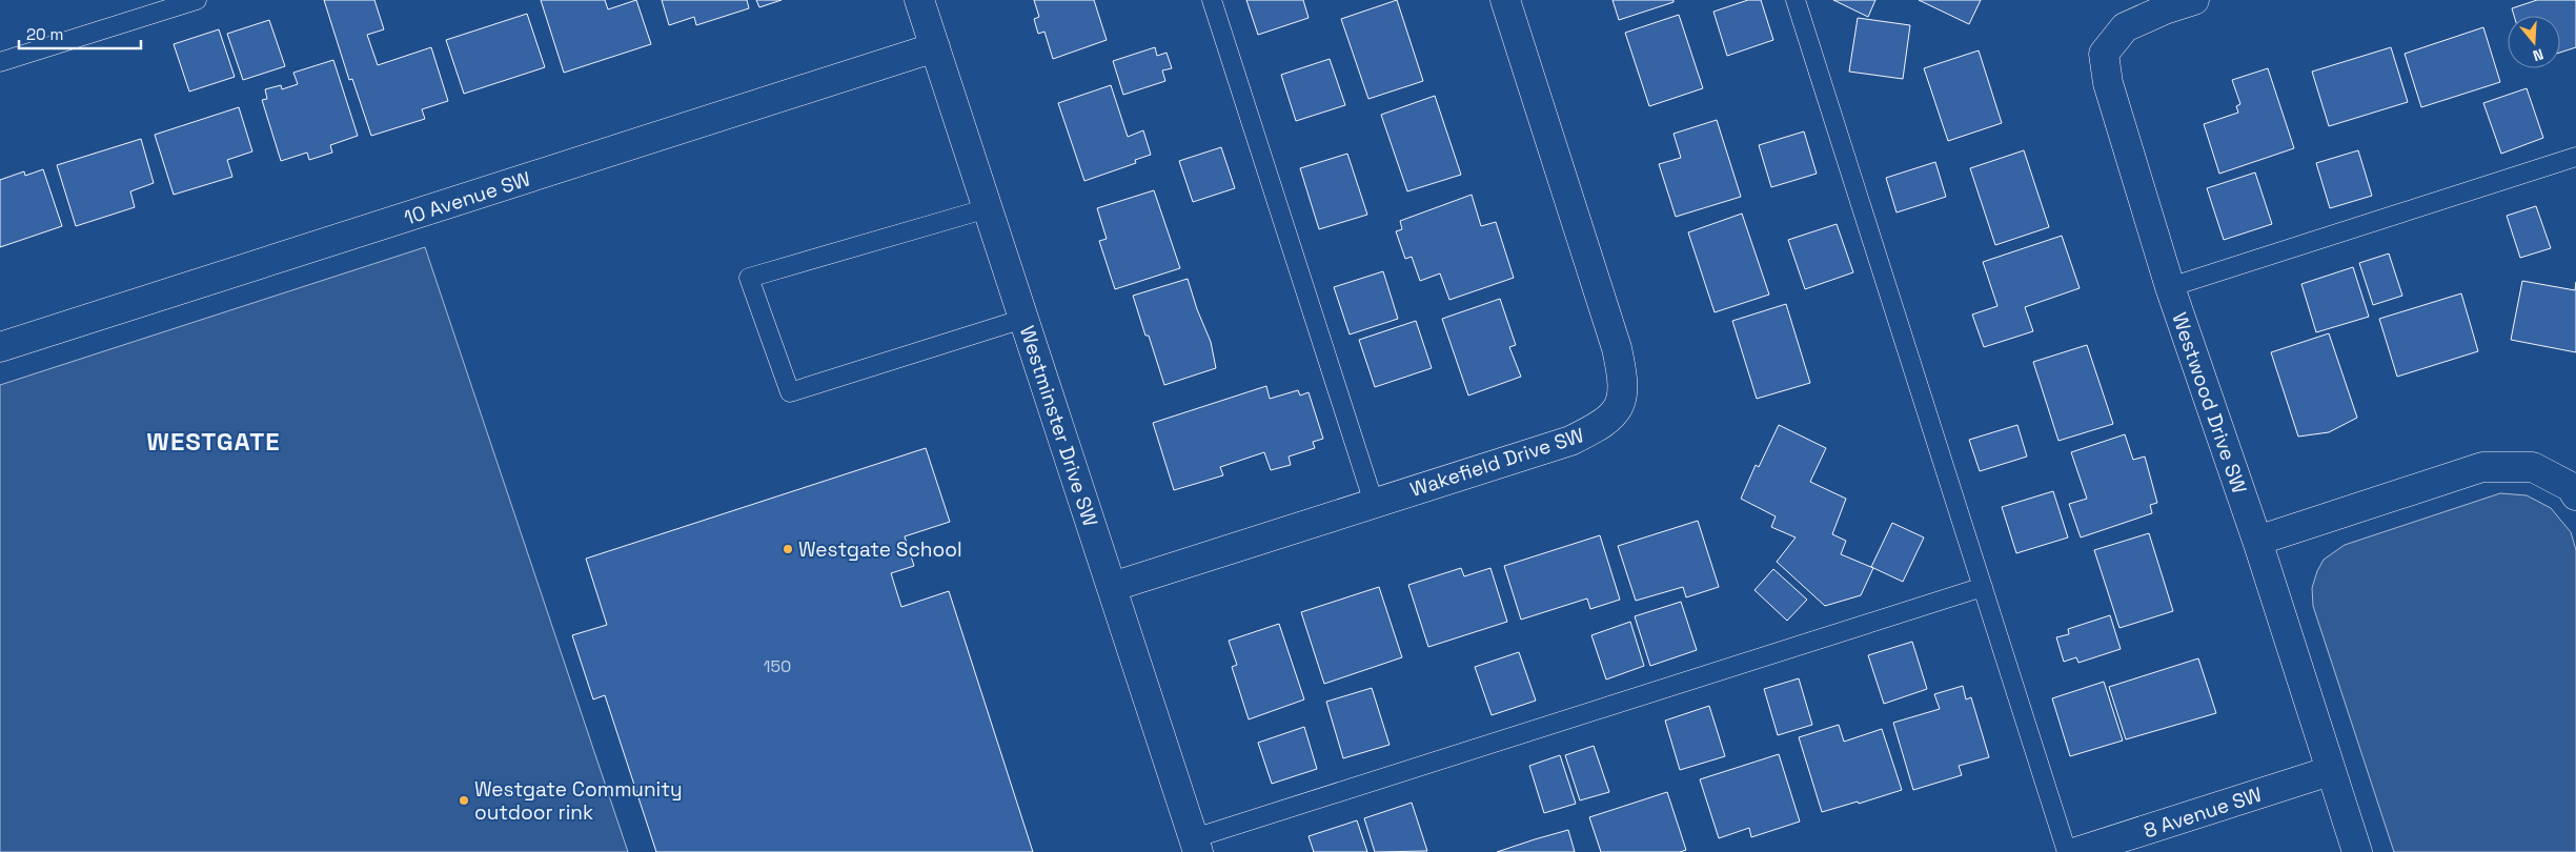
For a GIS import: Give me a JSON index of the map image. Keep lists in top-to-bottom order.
{
  "streets": {
    "street": [
      "10 Avenue SW",
      "Westwood Drive SW",
      "Westminster Drive SW",
      "Wakefield Drive SW",
      "8 Avenue SW"
    ]
  },
  "crossings": [
    ["10 Avenue SW", "Westminster Drive SW"],
    ["Westwood Drive SW", "8 Avenue SW"],
    ["Westminster Drive SW", "Wakefield Drive SW"]
  ],
  "districts": ["WESTGATE"],
  "places": ["Westgate School", "Westgate Community outdoor rink"],
  "house_numbers": ["150"],
  "scale_bar": "20 m",
  "north": "bottom"
}
